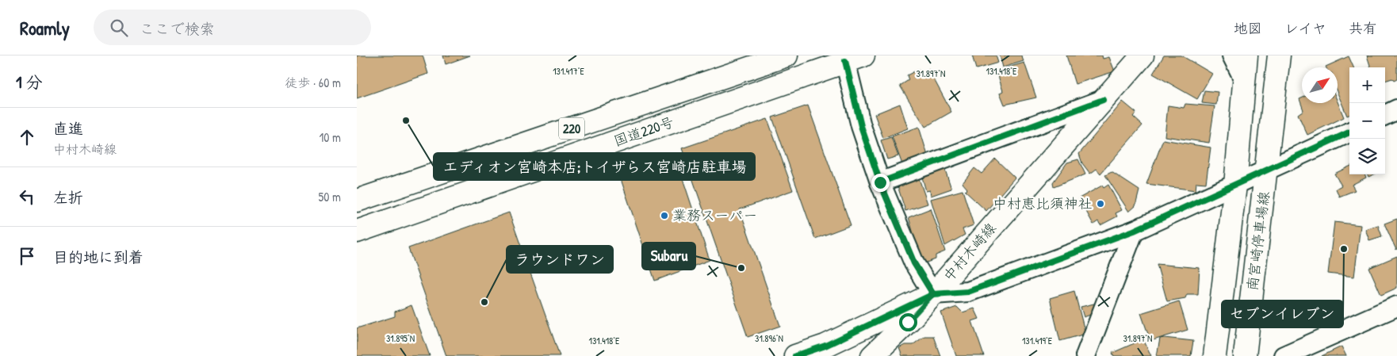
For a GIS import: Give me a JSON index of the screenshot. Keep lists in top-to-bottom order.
{
  "streets": {
    "main road": [
      "220",
      "国道220号",
      "南宮崎停車場線",
      "中村木崎線"
    ]
  },
  "places": [
    "エディオン宮崎本店;トイザらス宮崎店駐車場",
    "中村恵比須神社",
    "業務スーパー",
    "セブンイレブン",
    "Subaru",
    "ラウンドワン"
  ],
  "north": "top right",
  "page": {
    "header": "Roamly",
    "search": "ここで検索",
    "nav": ["地図", "レイヤ", "共有"],
    "heading": ["1 分", "徒歩 · 60 m"],
    "map_buttons": ["+", "−"],
    "list": [
      ["直進", "中村木崎線", "10 m"],
      ["左折", "50 m"],
      "目的地に到着"
    ]
  },
  "coordinates": [
    "131.418°E",
    "131.417°E",
    "31.897°N",
    "31.895°N",
    "31.896°N",
    "131.419°E"
  ]
}
